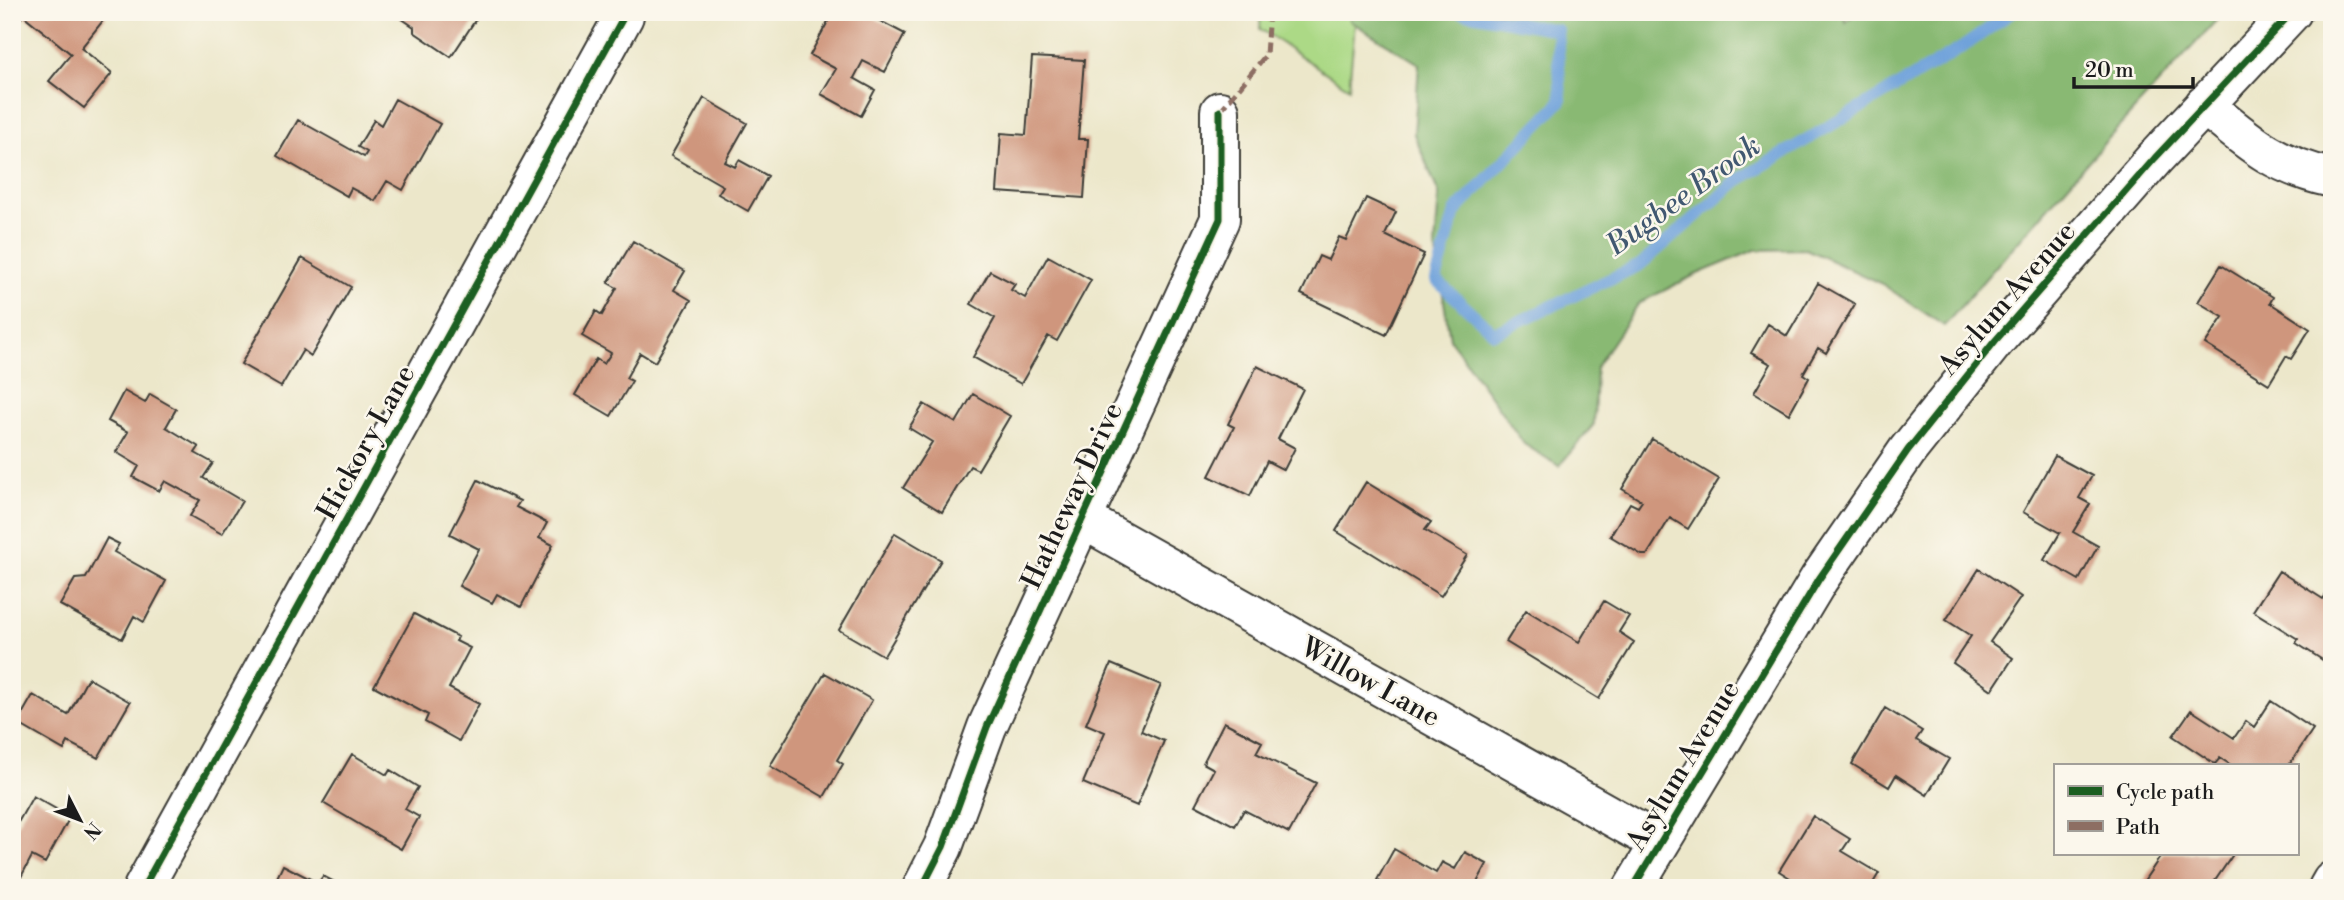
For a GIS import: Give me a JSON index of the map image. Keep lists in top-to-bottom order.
{
  "streets": {
    "street": [
      "Asylum Avenue",
      "Hickory Lane",
      "Hatheway Drive",
      "Willow Lane"
    ]
  },
  "crossings": [
    ["Asylum Avenue", "Willow Lane"],
    ["Hatheway Drive", "Willow Lane"]
  ],
  "water": ["Bugbee Brook"],
  "legend": ["Cycle path", "Path"],
  "scale_bar": "20 m",
  "north": "bottom right"
}
